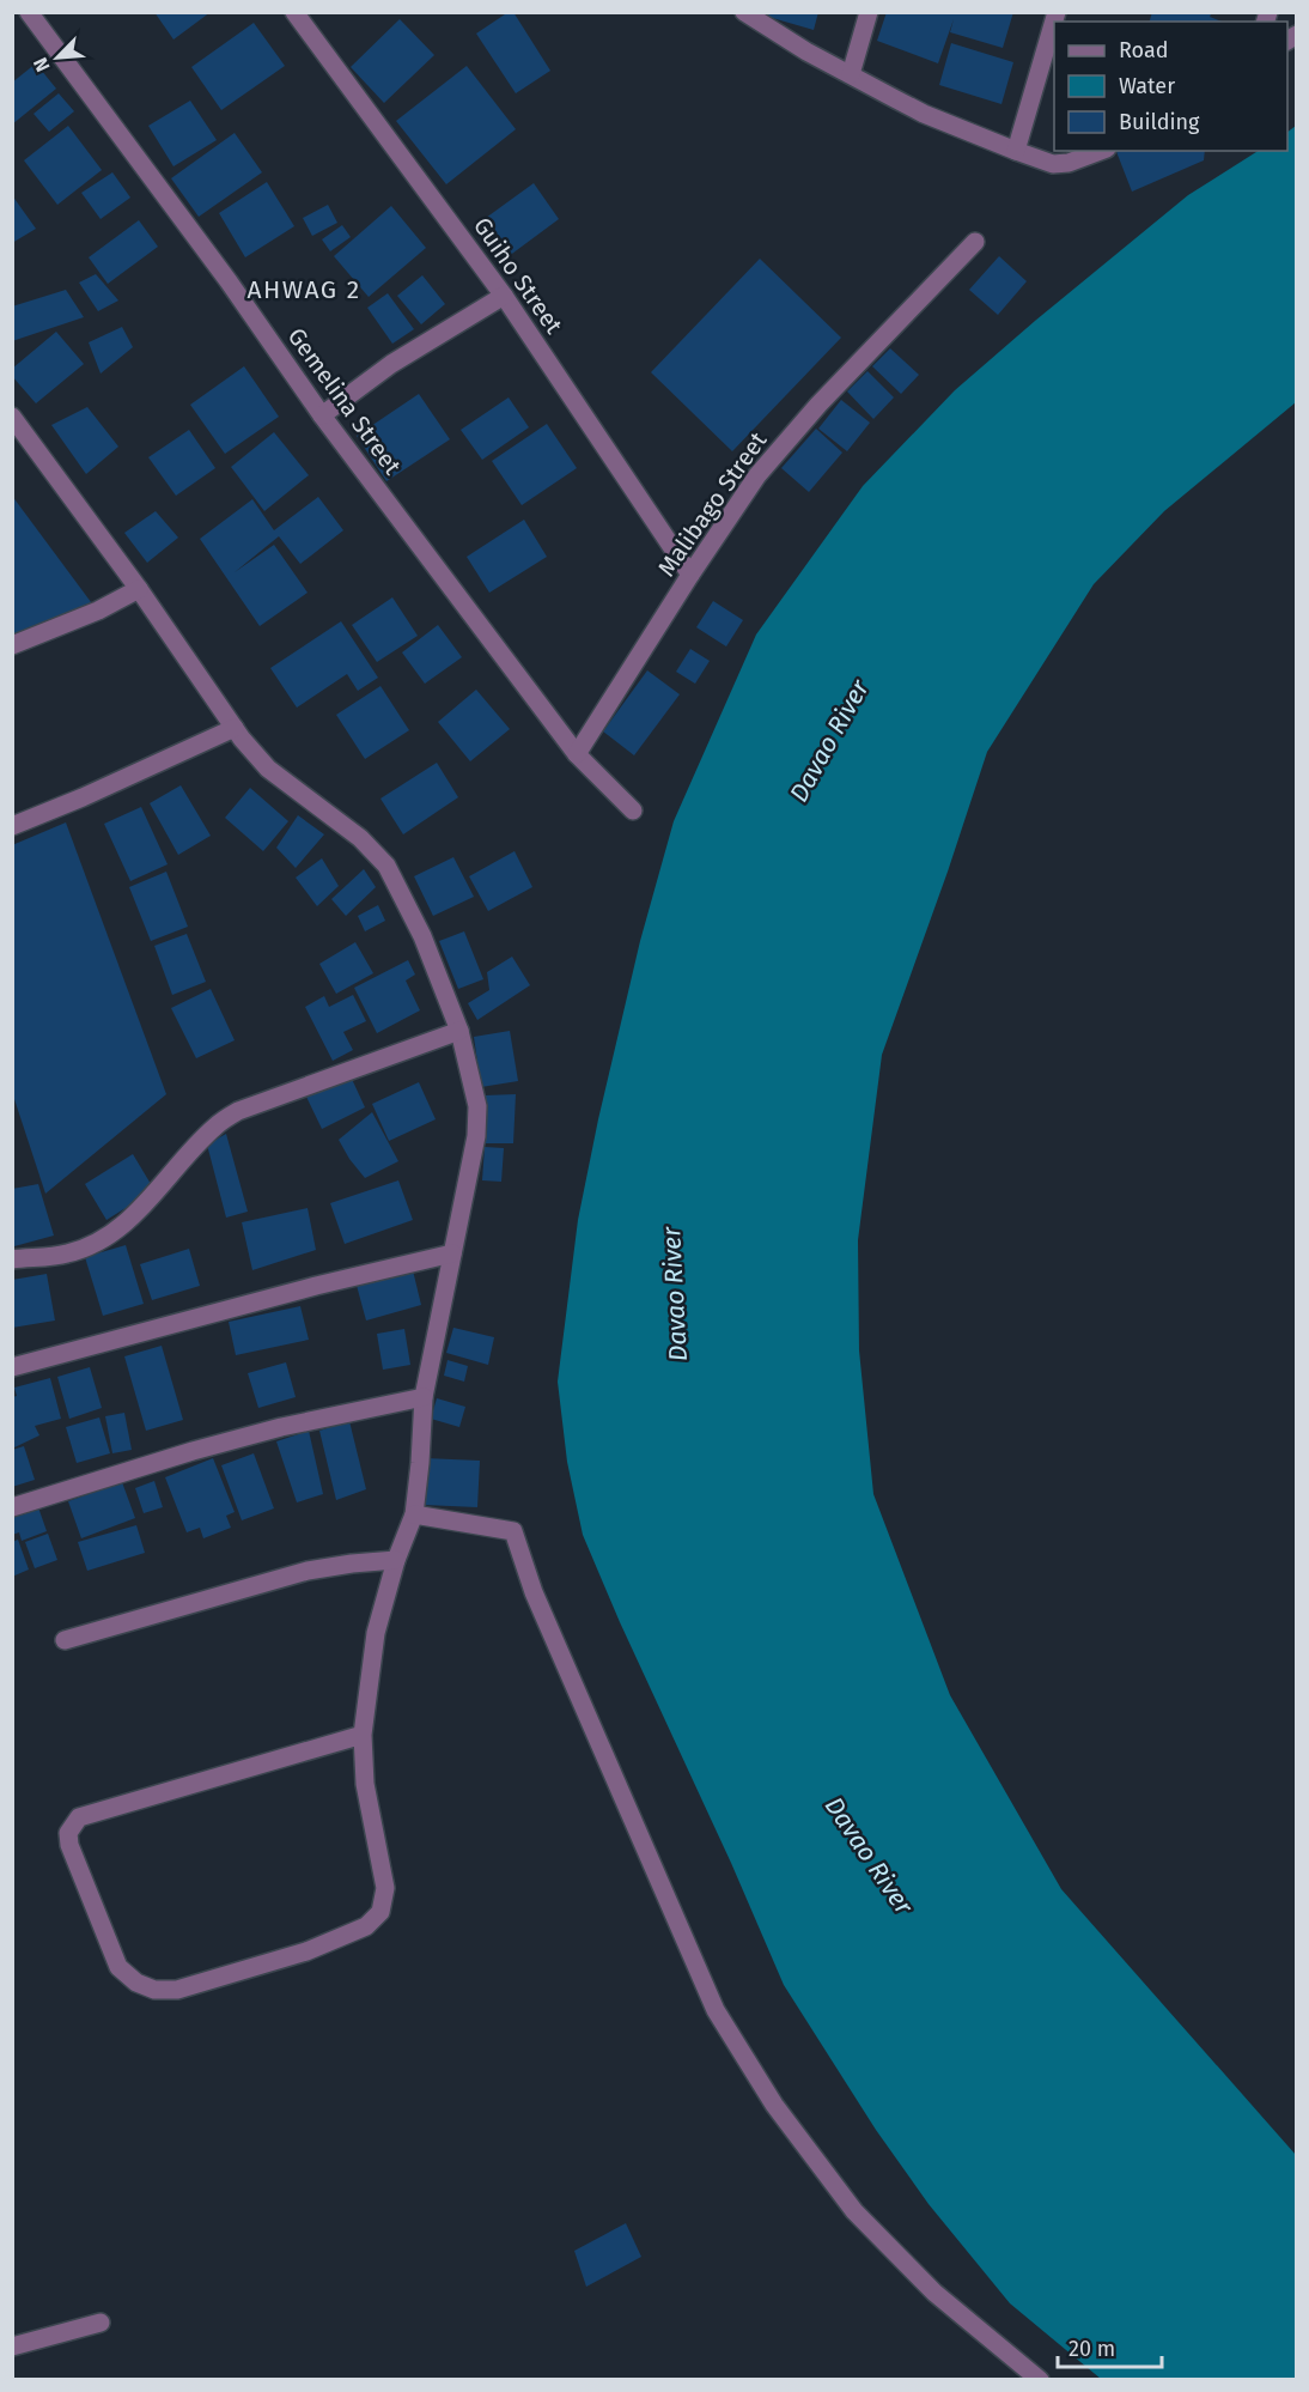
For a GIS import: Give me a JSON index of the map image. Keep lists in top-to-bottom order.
{
  "streets": {
    "street": ["Guiho Street", "Gemelina Street", "Malibago Street"]
  },
  "crossings": [
    ["Guiho Street", "Malibago Street"],
    ["Gemelina Street", "Malibago Street"]
  ],
  "districts": ["AHWAG 2"],
  "water": ["Davao River"],
  "legend": ["Road", "Water", "Building"],
  "scale_bar": "20 m",
  "north": "bottom left"
}
